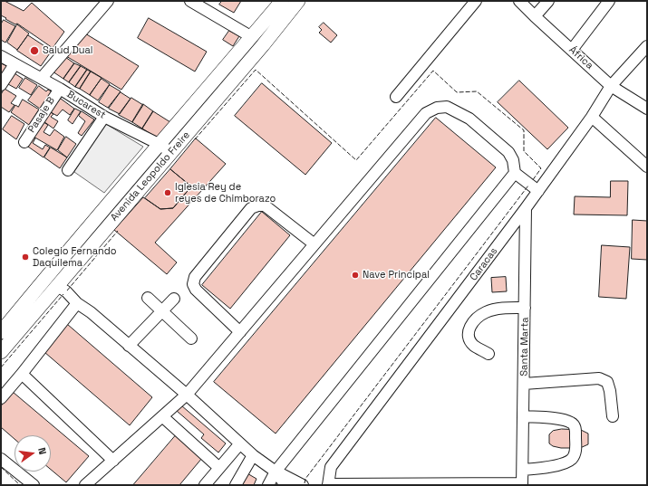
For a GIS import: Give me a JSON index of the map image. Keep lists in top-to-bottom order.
{
  "streets": {
    "main road": ["Avenida Leopoldo Freire"],
    "street": [
      "África",
      "Bucarest",
      "Pasaje B",
      "Caracas",
      "Santa Marta"
    ]
  },
  "crossings": [
    ["África", "Caracas"],
    ["Bucarest", "Pasaje B"],
    ["Bucarest", "Avenida Leopoldo Freire"],
    ["Caracas", "Santa Marta"]
  ],
  "places": [
    "Salud Dual",
    "Iglesia Rey de reyes de Chimborazo",
    "Colegio Fernando Daquilema",
    "Nave Principal"
  ],
  "north": "right"
}
